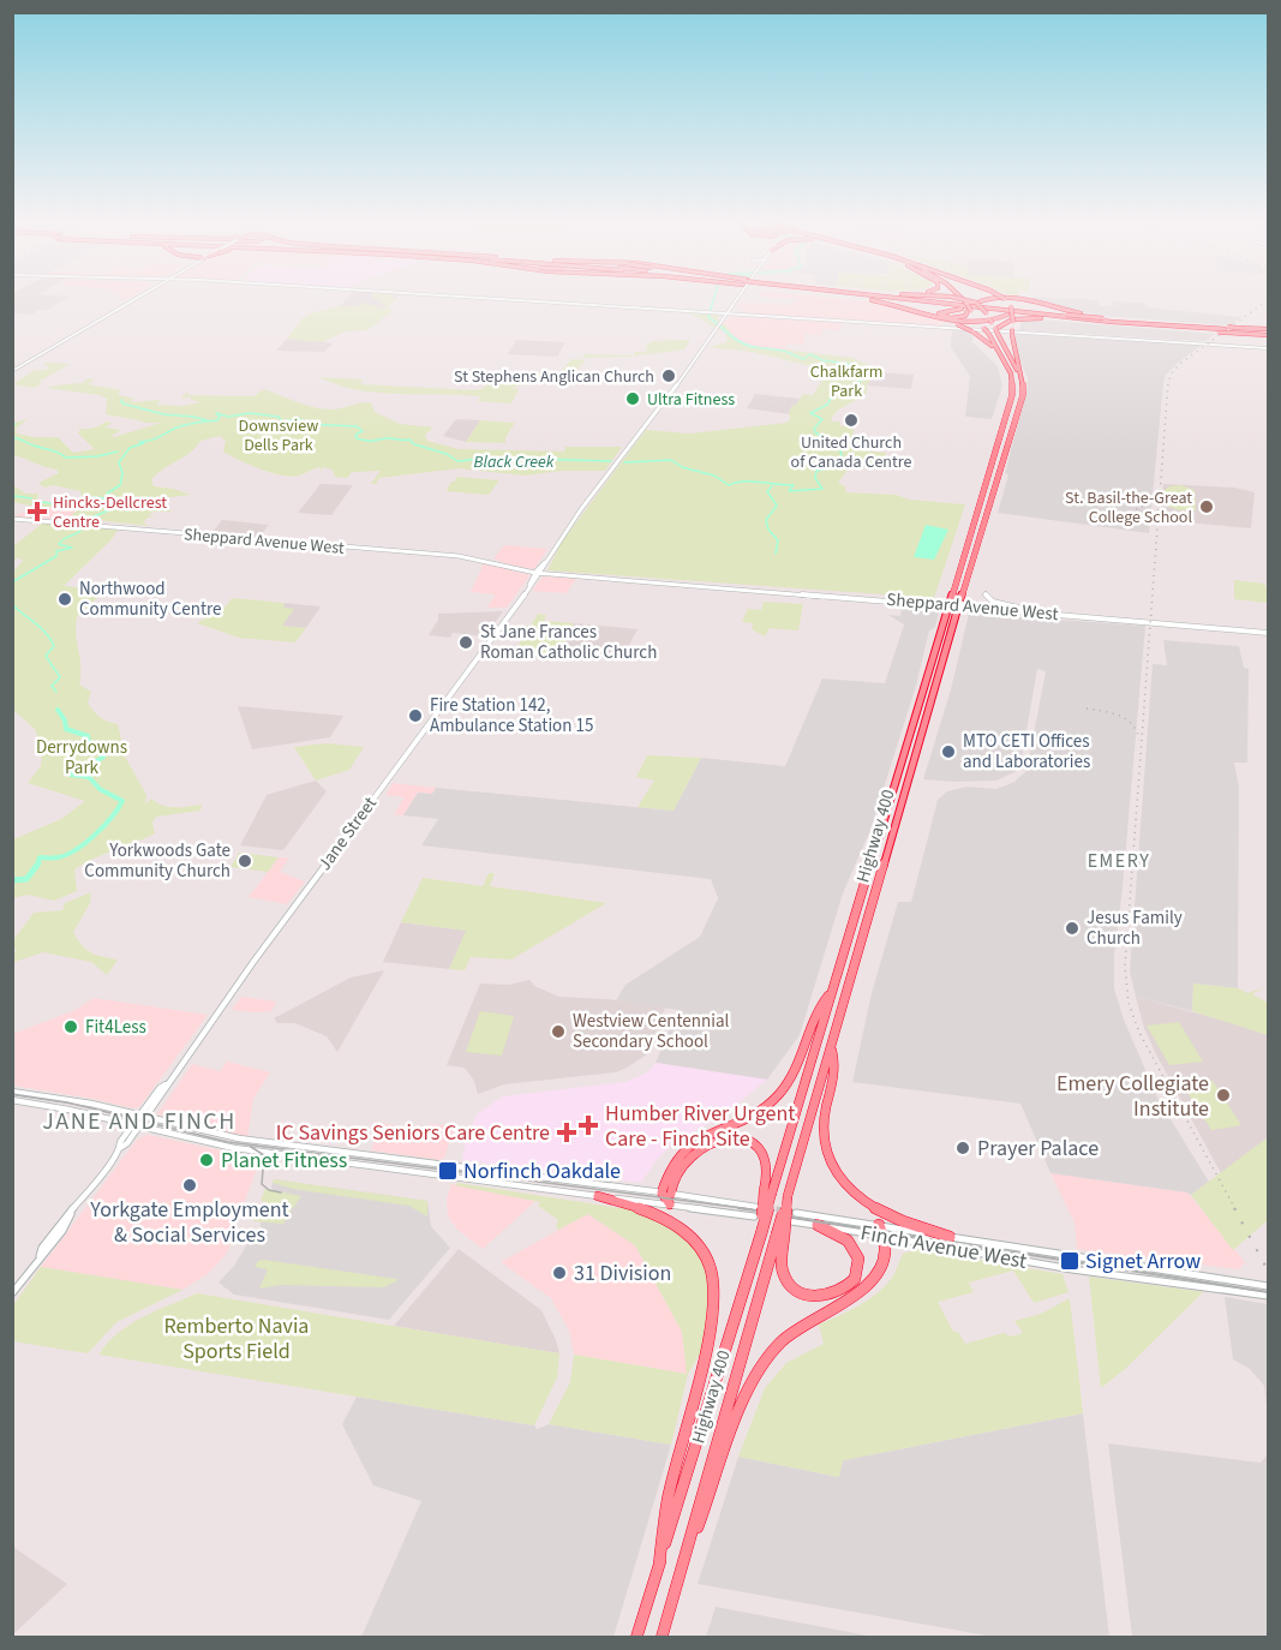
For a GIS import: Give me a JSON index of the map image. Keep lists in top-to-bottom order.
{
  "streets": {
    "highway": ["Highway 400"],
    "main road": ["Sheppard Avenue West", "Jane Street", "Finch Avenue West"]
  },
  "crossings": [
    ["Sheppard Avenue West", "Jane Street"]
  ],
  "districts": ["EMERY", "JANE AND FINCH"],
  "water": ["Black Creek"],
  "parks": [
    "Chalkfarm Park",
    "Downsview Dells Park",
    "Derrydowns Park",
    "Remberto Navia Sports Field"
  ],
  "places": {
    "other": [
      "St Stephens Anglican Church",
      "Ultra Fitness",
      "United Church of Canada Centre",
      "St. Basil-the-Great College School",
      "Northwood Community Centre",
      "St Jane Frances Roman Catholic Church",
      "Fire Station 142, Ambulance Station 15",
      "MTO CETI Offices and Laboratories",
      "Yorkwoods Gate Community Church",
      "Jesus Family Church",
      "Fit4Less",
      "Westview Centennial Secondary School",
      "Emery Collegiate Institute",
      "Prayer Palace",
      "Planet Fitness",
      "Yorkgate Employment & Social Services",
      "31 Division"
    ],
    "health": ["Hincks-Dellcrest Centre", "Humber River Urgent Care - Finch Site", "IC Savings Seniors Care Centre"],
    "transit": ["Norfinch Oakdale", "Signet Arrow"]
  }
}
